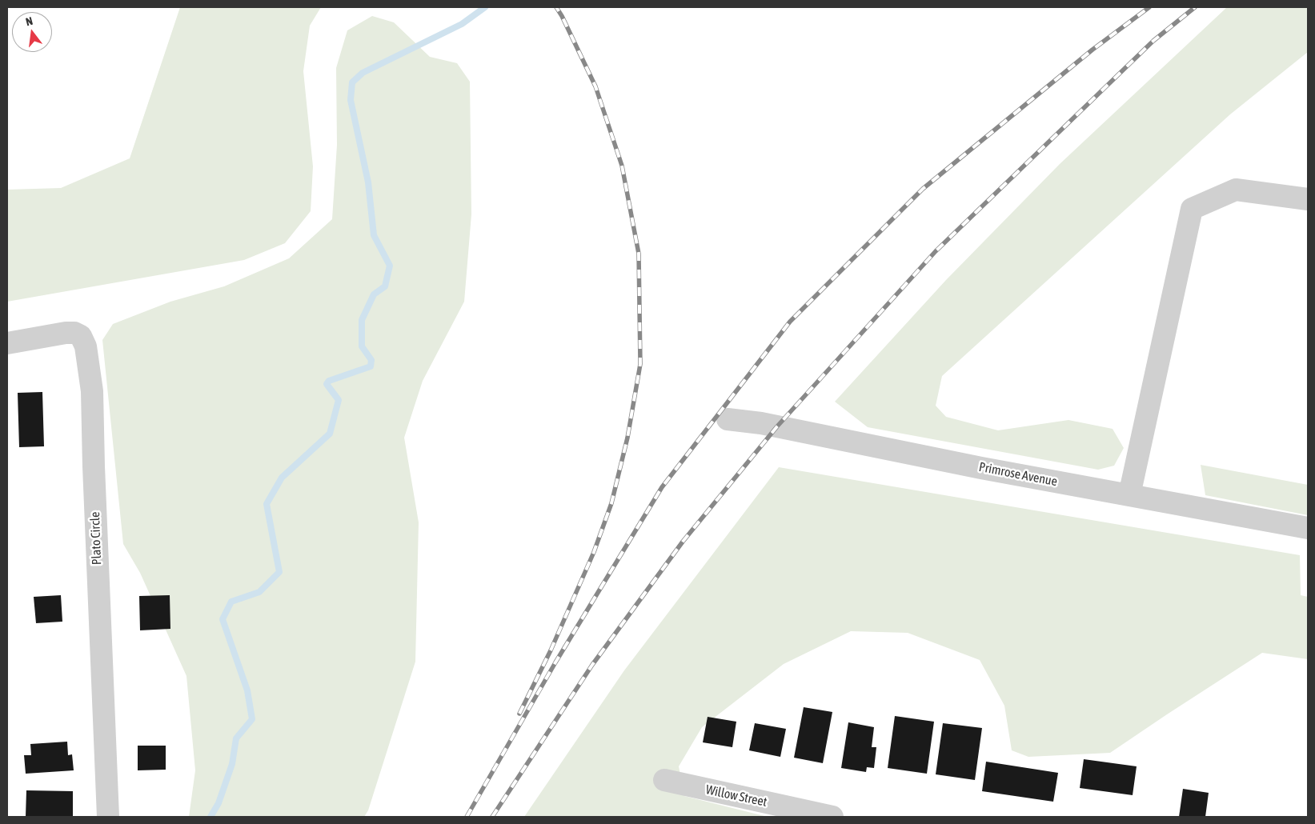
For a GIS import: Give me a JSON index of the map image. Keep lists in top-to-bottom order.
{
  "streets": {
    "street": ["Primrose Avenue", "Plato Circle", "Willow Street"]
  },
  "north": "top"
}
